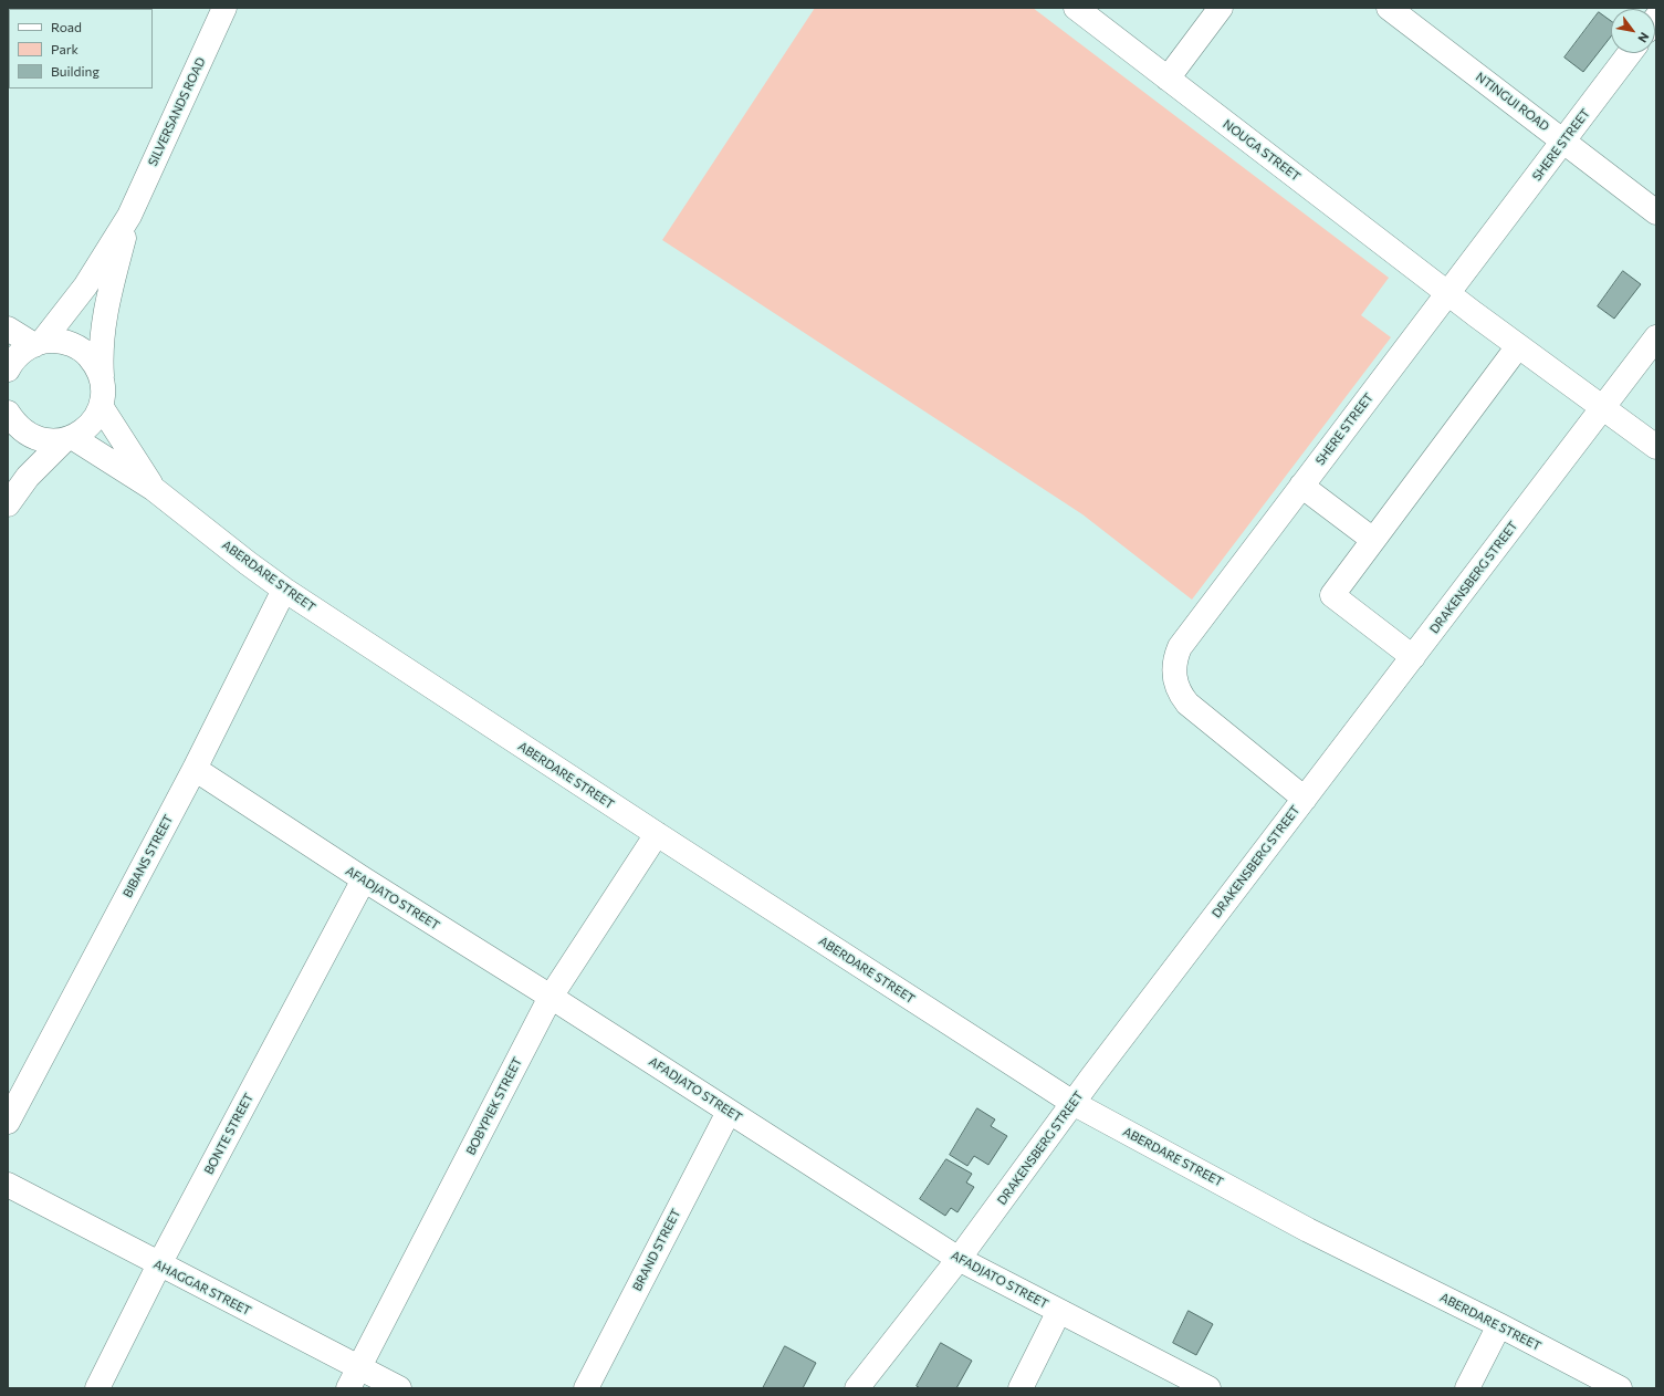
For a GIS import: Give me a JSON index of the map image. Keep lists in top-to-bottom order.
{
  "streets": {
    "street": [
      "NTINGUI ROAD",
      "SILVERSANDS ROAD",
      "SHERE STREET",
      "NOUGA STREET",
      "ABERDARE STREET",
      "DRAKENSBERG STREET",
      "BIBANS STREET",
      "AFADJATO STREET",
      "BOBYPIEK STREET",
      "BONTE STREET",
      "BRAND STREET",
      "AHAGGAR STREET"
    ]
  },
  "crossings": [
    ["NTINGUI ROAD", "SHERE STREET"],
    ["SILVERSANDS ROAD", "ABERDARE STREET"],
    ["SHERE STREET", "NOUGA STREET"],
    ["SHERE STREET", "DRAKENSBERG STREET"],
    ["NOUGA STREET", "DRAKENSBERG STREET"],
    ["ABERDARE STREET", "DRAKENSBERG STREET"],
    ["ABERDARE STREET", "BIBANS STREET"],
    ["ABERDARE STREET", "BOBYPIEK STREET"],
    ["DRAKENSBERG STREET", "AFADJATO STREET"],
    ["BIBANS STREET", "AFADJATO STREET"],
    ["AFADJATO STREET", "BOBYPIEK STREET"],
    ["AFADJATO STREET", "BONTE STREET"],
    ["AFADJATO STREET", "BRAND STREET"],
    ["BOBYPIEK STREET", "AHAGGAR STREET"],
    ["BONTE STREET", "AHAGGAR STREET"]
  ],
  "legend": ["Road", "Park", "Building"],
  "north": "bottom right"
}
